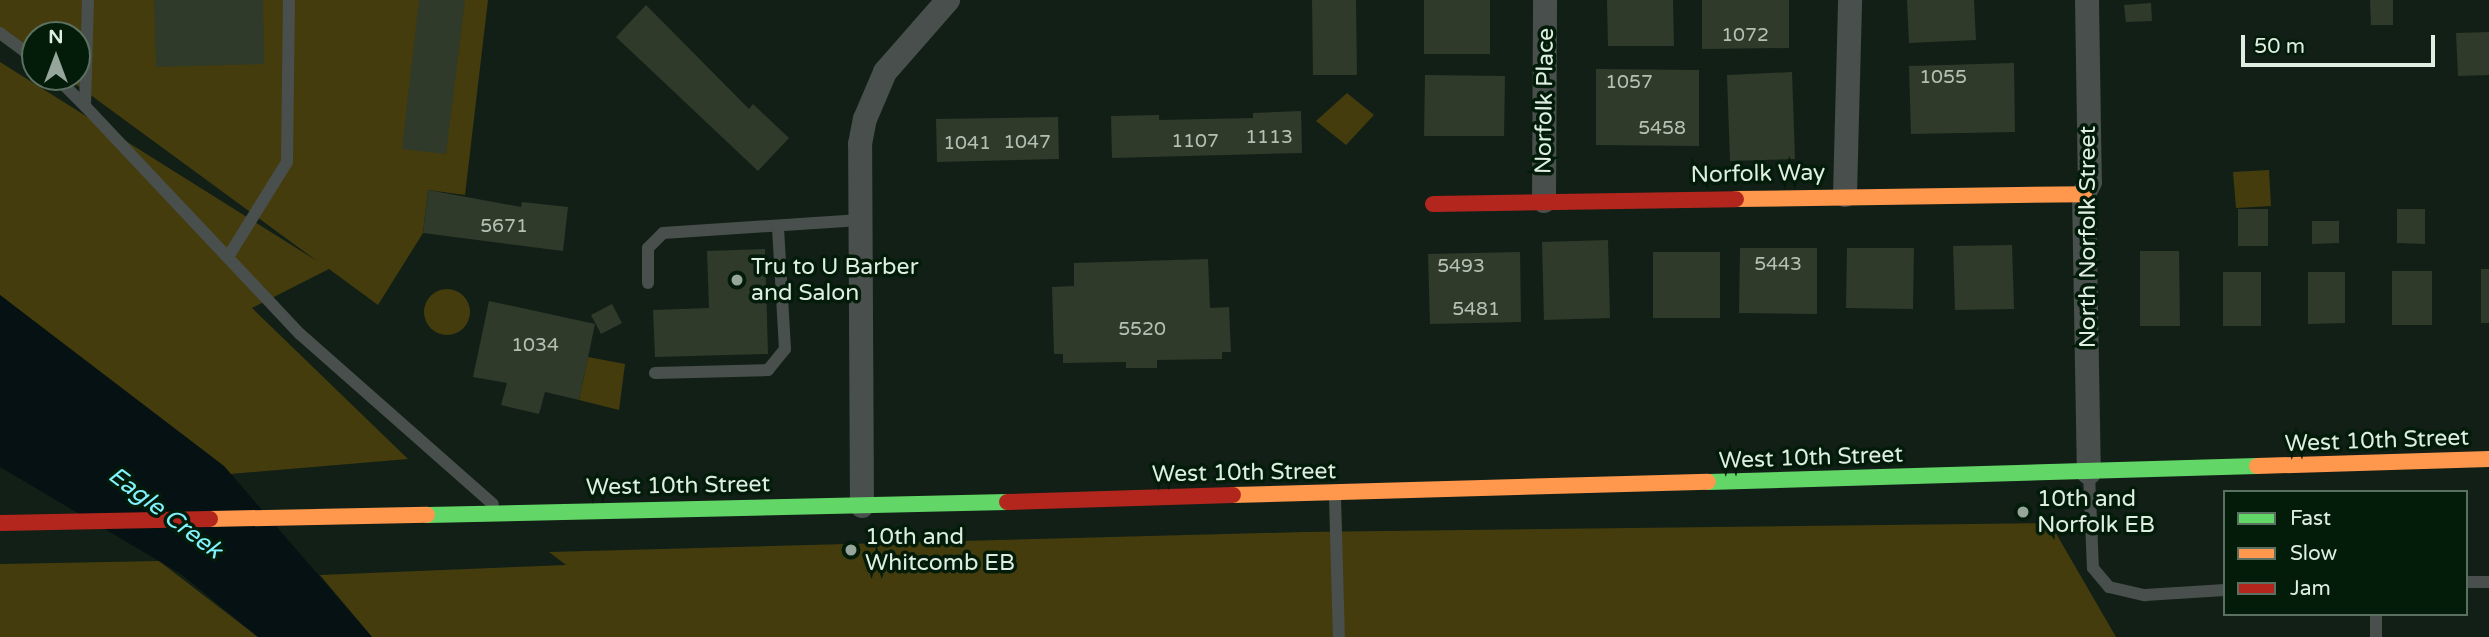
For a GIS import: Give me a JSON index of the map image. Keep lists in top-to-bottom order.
{
  "streets": {
    "main road": ["Norfolk Way", "West 10th Street"],
    "street": ["Norfolk Place", "North Norfolk Street"]
  },
  "crossings": [
    ["Norfolk Place", "Norfolk Way"],
    ["Norfolk Way", "North Norfolk Street"],
    ["North Norfolk Street", "West 10th Street"]
  ],
  "water": ["Eagle Creek"],
  "places": ["Tru to U Barber and Salon", "10th and Norfolk EB", "10th and Whitcomb EB"],
  "house_numbers": [
    "1072",
    "1055",
    "1057",
    "5458",
    "1113",
    "1107",
    "1047",
    "1041",
    "5671",
    "5443",
    "5493",
    "5481",
    "5520",
    "1034"
  ],
  "legend": ["Fast", "Slow", "Jam"],
  "scale_bar": "50 m",
  "north": "top"
}
